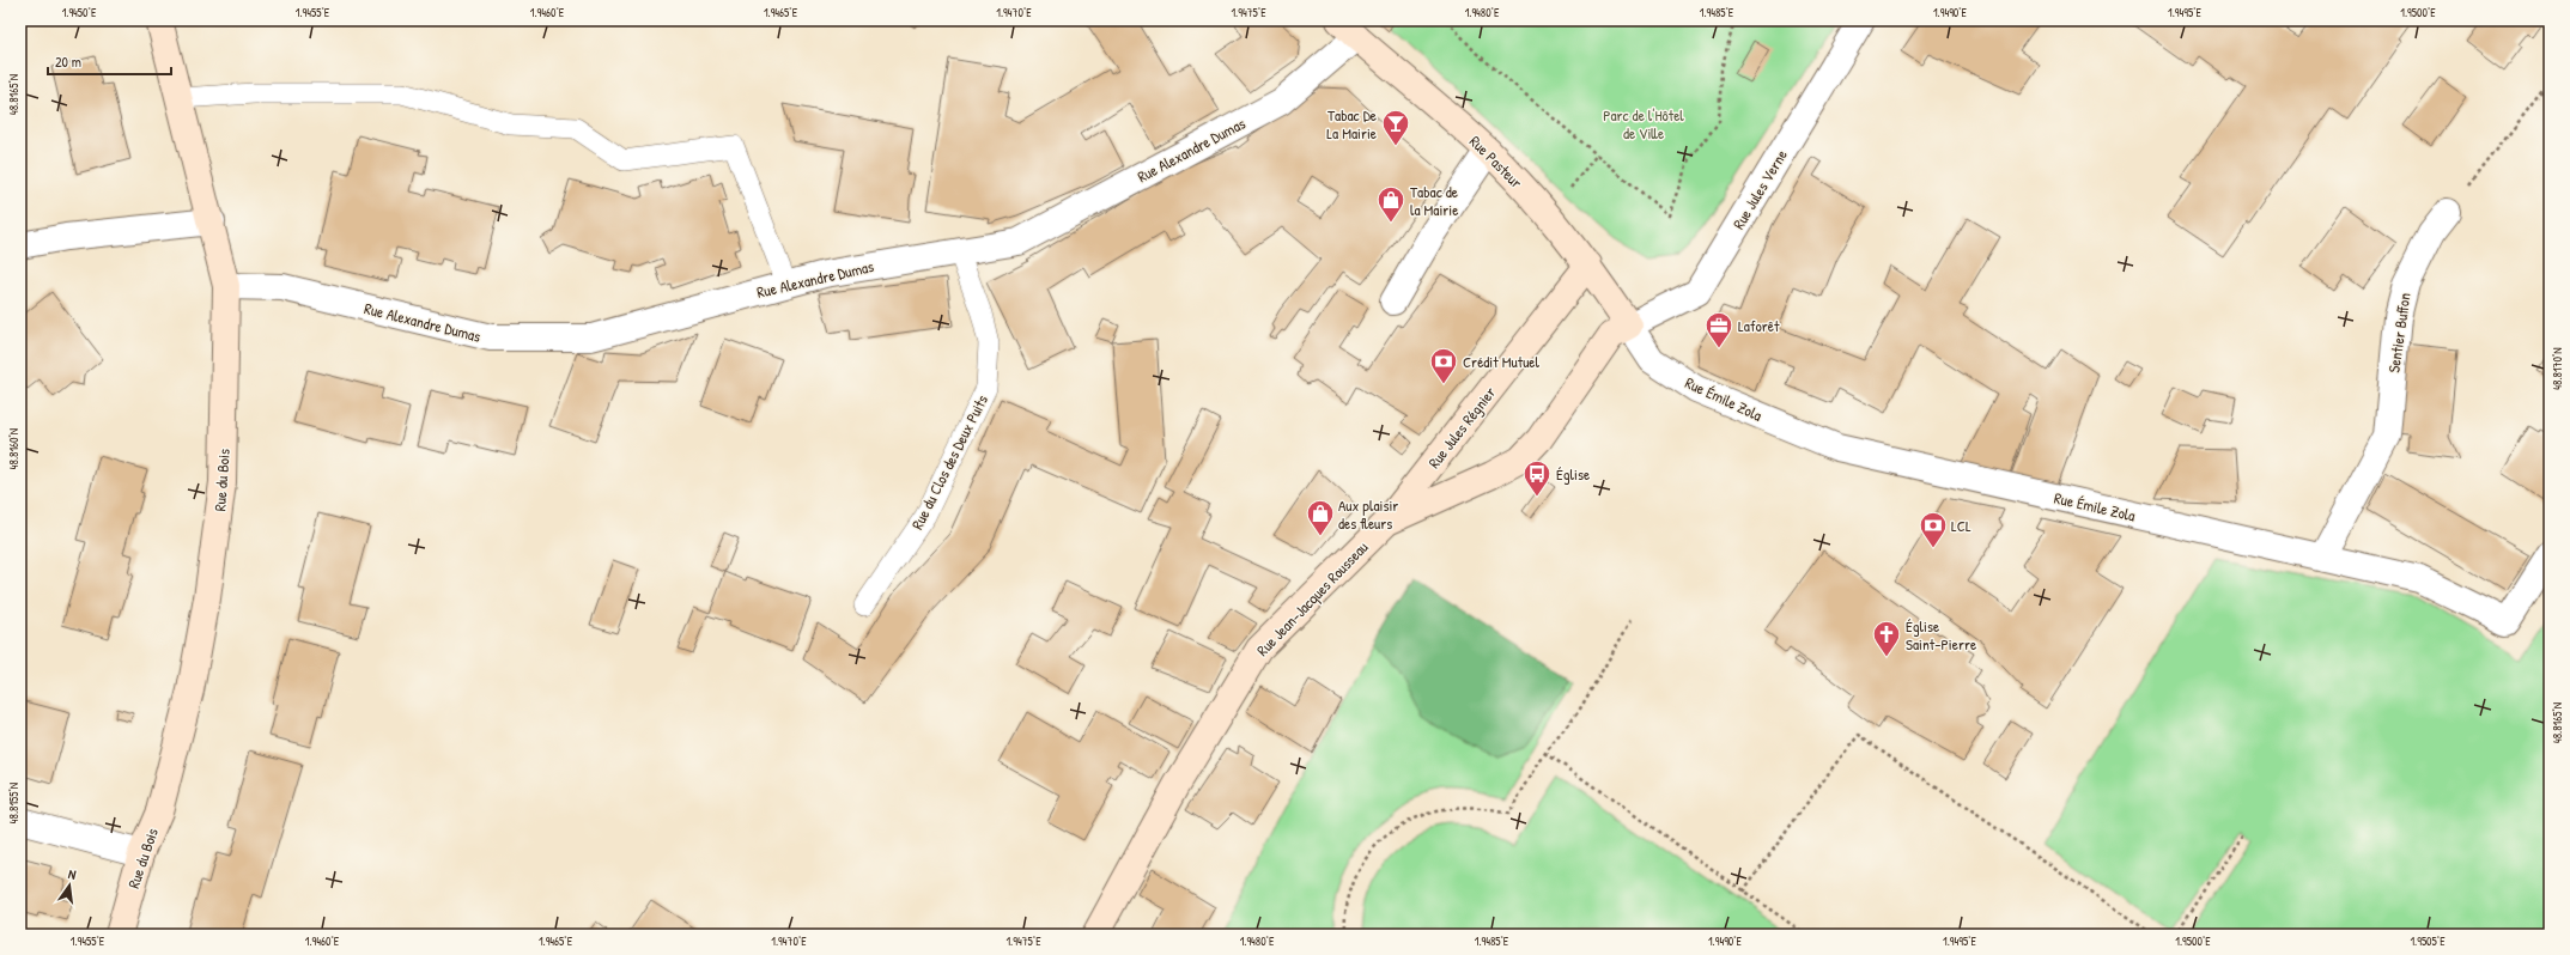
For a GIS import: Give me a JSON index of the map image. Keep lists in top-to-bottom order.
{
  "streets": {
    "street": [
      "Rue Alexandre Dumas",
      "Rue Pasteur",
      "Rue Jules Verne",
      "Sentier Buffon",
      "Rue Émile Zola",
      "Rue Jules Régnier",
      "Rue du Bois",
      "Rue Jean-Jacques Rousseau"
    ],
    "lane": ["Rue du Clos des Deux Puits"]
  },
  "crossings": [
    ["Rue Alexandre Dumas", "Rue Pasteur"],
    ["Rue Alexandre Dumas", "Rue du Clos des Deux Puits"],
    ["Rue Alexandre Dumas", "Rue du Bois"],
    ["Rue Pasteur", "Rue Jules Verne"],
    ["Rue Pasteur", "Rue Émile Zola"],
    ["Rue Pasteur", "Rue Jules Régnier"],
    ["Rue Pasteur", "Rue Jean-Jacques Rousseau"],
    ["Rue Jules Verne", "Rue Émile Zola"],
    ["Rue Jules Verne", "Rue Jean-Jacques Rousseau"],
    ["Sentier Buffon", "Rue Émile Zola"],
    ["Rue Émile Zola", "Rue Jean-Jacques Rousseau"],
    ["Rue Jules Régnier", "Rue Jean-Jacques Rousseau"]
  ],
  "parks": ["Parc de l'Hôtel de Ville"],
  "places": {
    "bar": ["Tabac De La Mairie"],
    "shop": ["Tabac de la Mairie", "Aux plaisir des fleurs"],
    "office": ["Laforêt"],
    "bank": ["Crédit Mutuel", "LCL"],
    "bus stop": ["Église"],
    "church": ["Église Saint-Pierre"]
  },
  "scale_bar": "20 m",
  "north": "top",
  "coordinates": [
    "1.9450°E",
    "1.9455°E",
    "1.9460°E",
    "1.9465°E",
    "1.9470°E",
    "1.9475°E",
    "1.9480°E",
    "1.9485°E",
    "1.9490°E",
    "1.9495°E",
    "1.9500°E",
    "48.8165°N",
    "48.8170°N",
    "48.8160°N",
    "48.8155°N",
    "1.9505°E"
  ]
}
